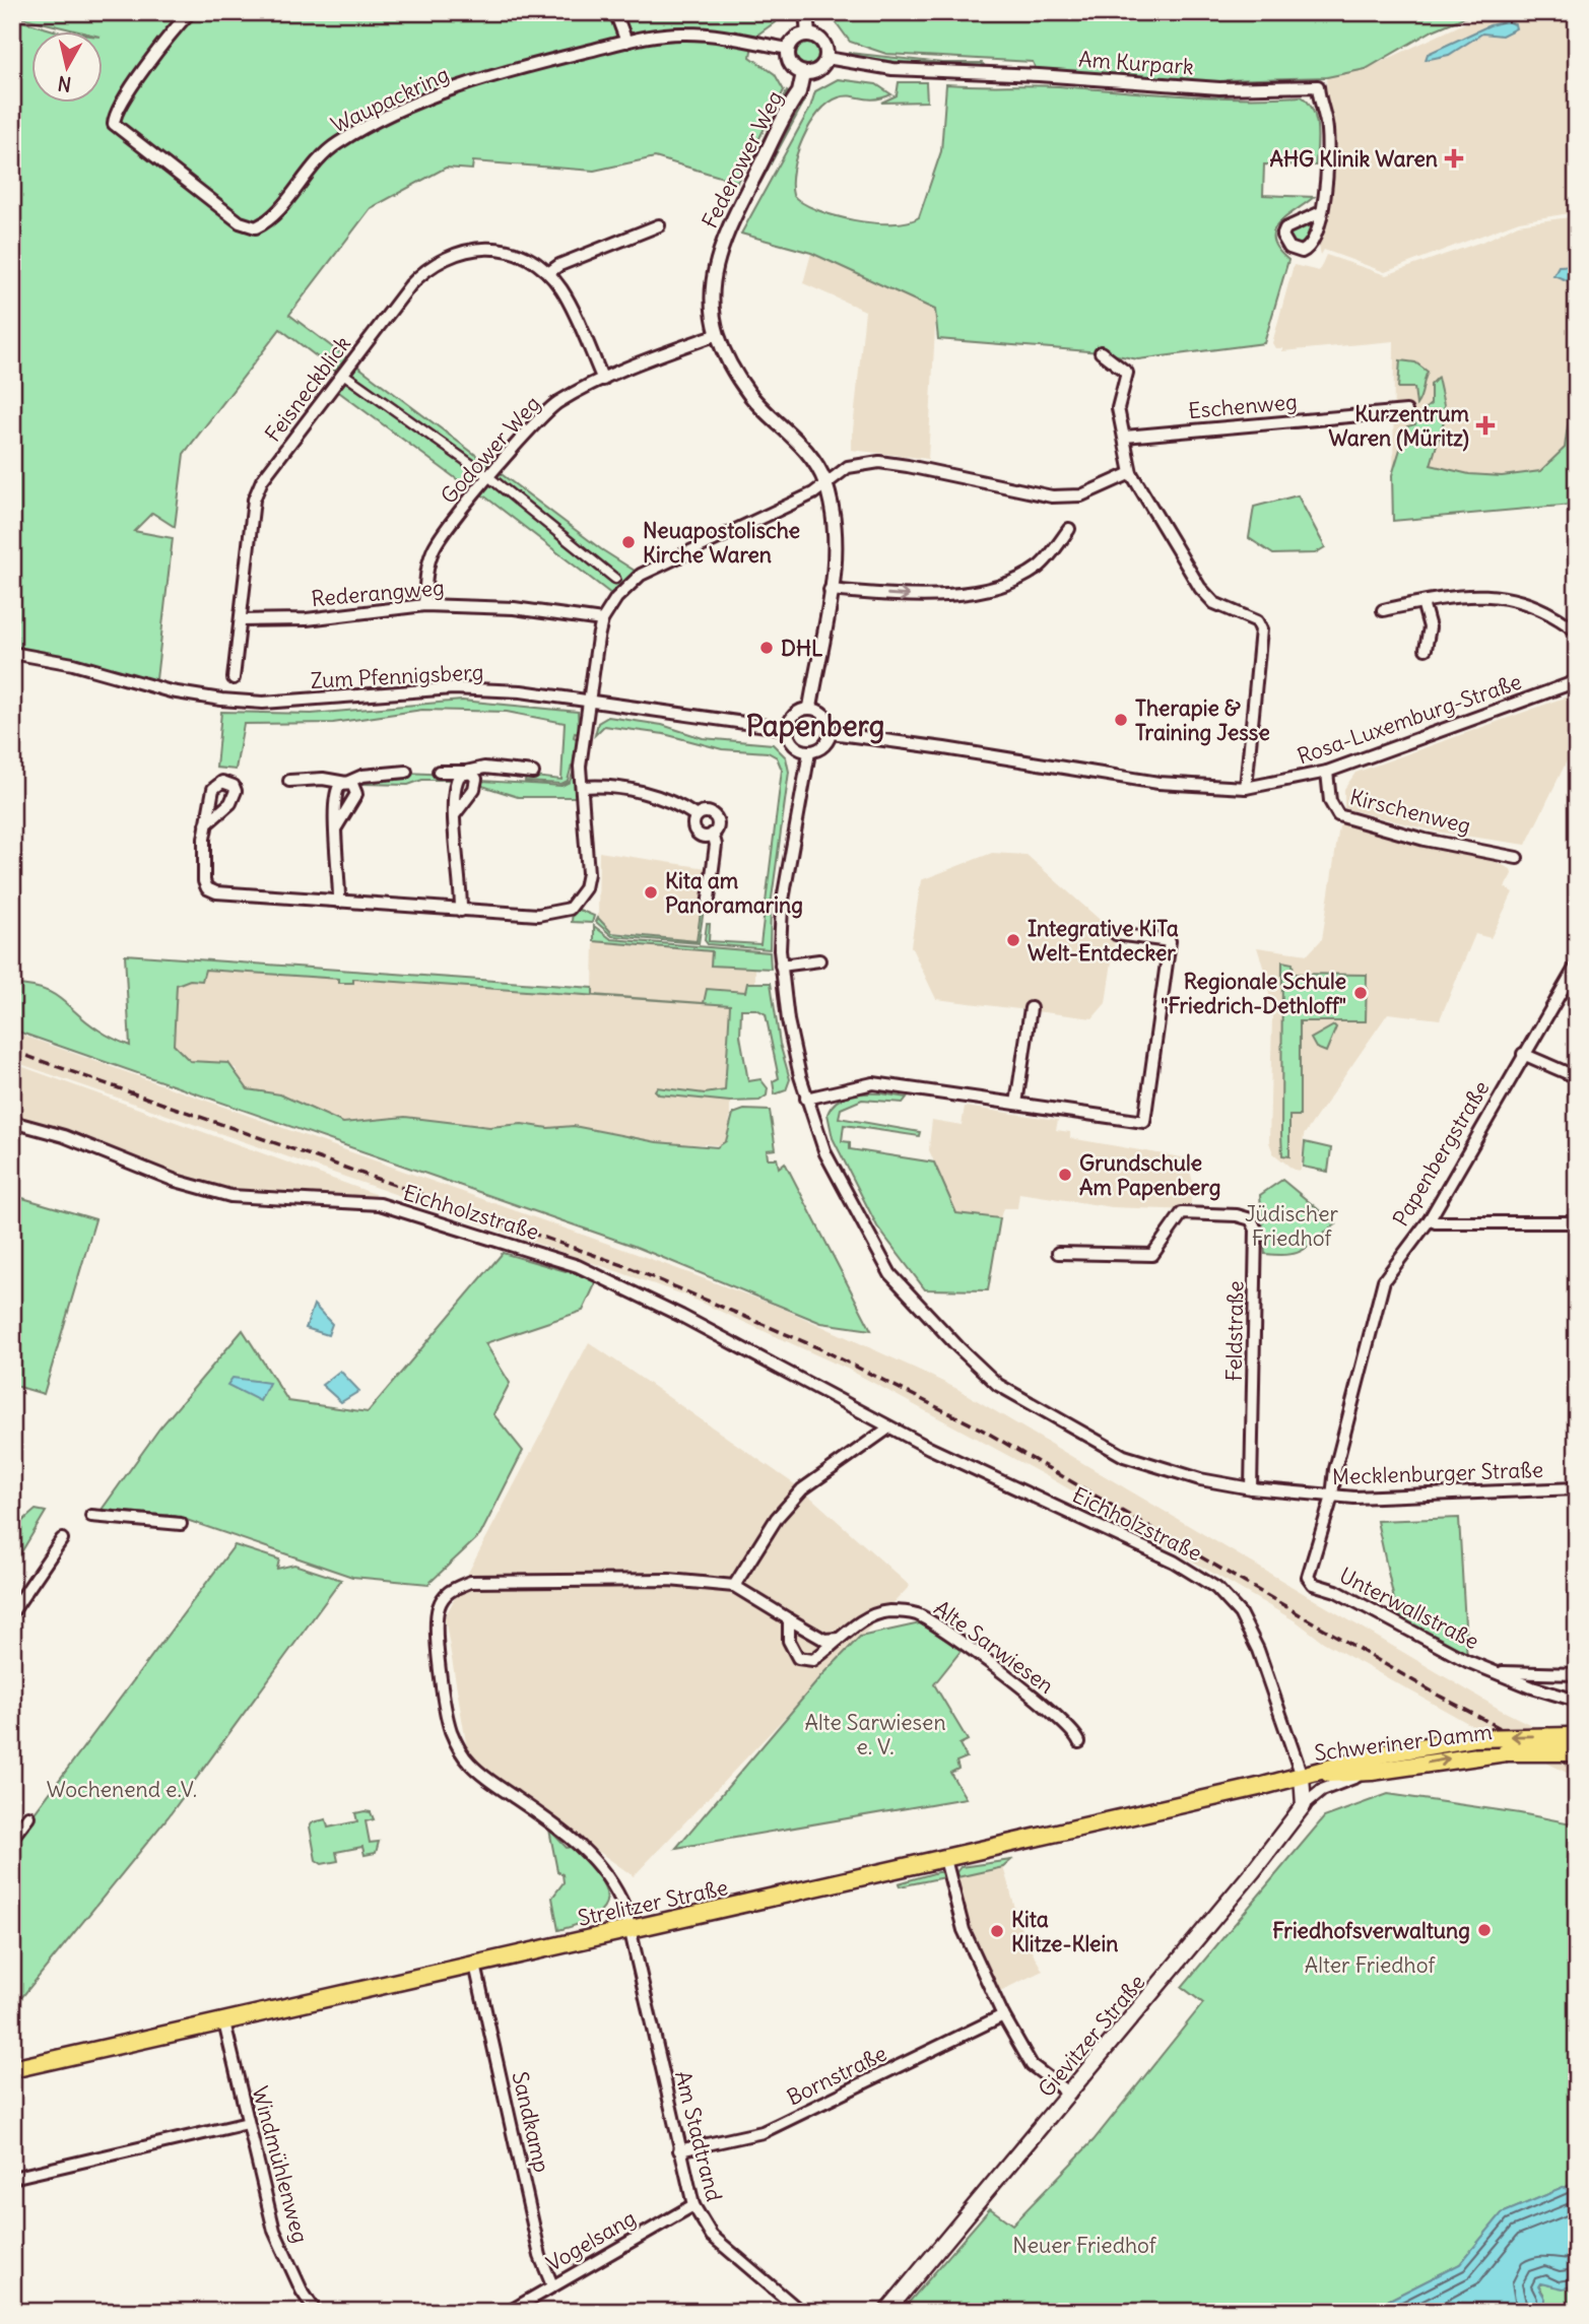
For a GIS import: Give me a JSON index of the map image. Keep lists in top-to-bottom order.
{
  "streets": {
    "main road": ["Schweriner Damm", "Strelitzer Straße", "Gievitzer Straße"],
    "street": [
      "Am Kurpark",
      "Waupackring",
      "Federower Weg",
      "Feisneckblick",
      "Eschenweg",
      "Godower Weg",
      "Rederangweg",
      "Zum Pfennigsberg",
      "Rosa-Luxemburg-Straße",
      "Kirschenweg",
      "Papenbergstraße",
      "Eichholzstraße",
      "Feldstraße",
      "Mecklenburger Straße",
      "Unterwallstraße",
      "Alte Sarwiesen",
      "Bornstraße",
      "Sandkamp",
      "Am Stadtrand",
      "Windmühlenweg",
      "Vogelsang"
    ]
  },
  "crossings": [
    ["Am Kurpark", "Waupackring"],
    ["Am Kurpark", "Federower Weg"],
    ["Waupackring", "Federower Weg"],
    ["Federower Weg", "Godower Weg"],
    ["Federower Weg", "Zum Pfennigsberg"],
    ["Federower Weg", "Rosa-Luxemburg-Straße"],
    ["Federower Weg", "Mecklenburger Straße"],
    ["Feisneckblick", "Godower Weg"],
    ["Feisneckblick", "Rederangweg"],
    ["Godower Weg", "Rederangweg"],
    ["Zum Pfennigsberg", "Rosa-Luxemburg-Straße"],
    ["Zum Pfennigsberg", "Mecklenburger Straße"],
    ["Rosa-Luxemburg-Straße", "Kirschenweg"],
    ["Rosa-Luxemburg-Straße", "Mecklenburger Straße"],
    ["Papenbergstraße", "Mecklenburger Straße"],
    ["Papenbergstraße", "Unterwallstraße"],
    ["Eichholzstraße", "Schweriner Damm"],
    ["Eichholzstraße", "Strelitzer Straße"],
    ["Feldstraße", "Mecklenburger Straße"],
    ["Schweriner Damm", "Strelitzer Straße"],
    ["Strelitzer Straße", "Sandkamp"],
    ["Strelitzer Straße", "Am Stadtrand"],
    ["Strelitzer Straße", "Windmühlenweg"],
    ["Bornstraße", "Am Stadtrand"],
    ["Sandkamp", "Vogelsang"],
    ["Am Stadtrand", "Vogelsang"]
  ],
  "districts": ["Papenberg"],
  "parks": [
    "Jüdischer Friedhof",
    "Alte Sarwiesen e. V.",
    "Wochenend e.V.",
    "Alter Friedhof",
    "Neuer Friedhof"
  ],
  "places": {
    "health": ["AHG Klinik Waren", "Kurzentrum Waren (Müritz)"],
    "other": [
      "Neuapostolische Kirche Waren",
      "DHL",
      "Therapie & Training Jesse",
      "Kita am Panoramaring",
      "Integrative KiTa Welt-Entdecker",
      "Regionale Schule \"Friedrich-Dethloff\"",
      "Grundschule Am Papenberg",
      "Friedhofsverwaltung",
      "Kita Klitze-Klein"
    ]
  },
  "north": "bottom"
}
